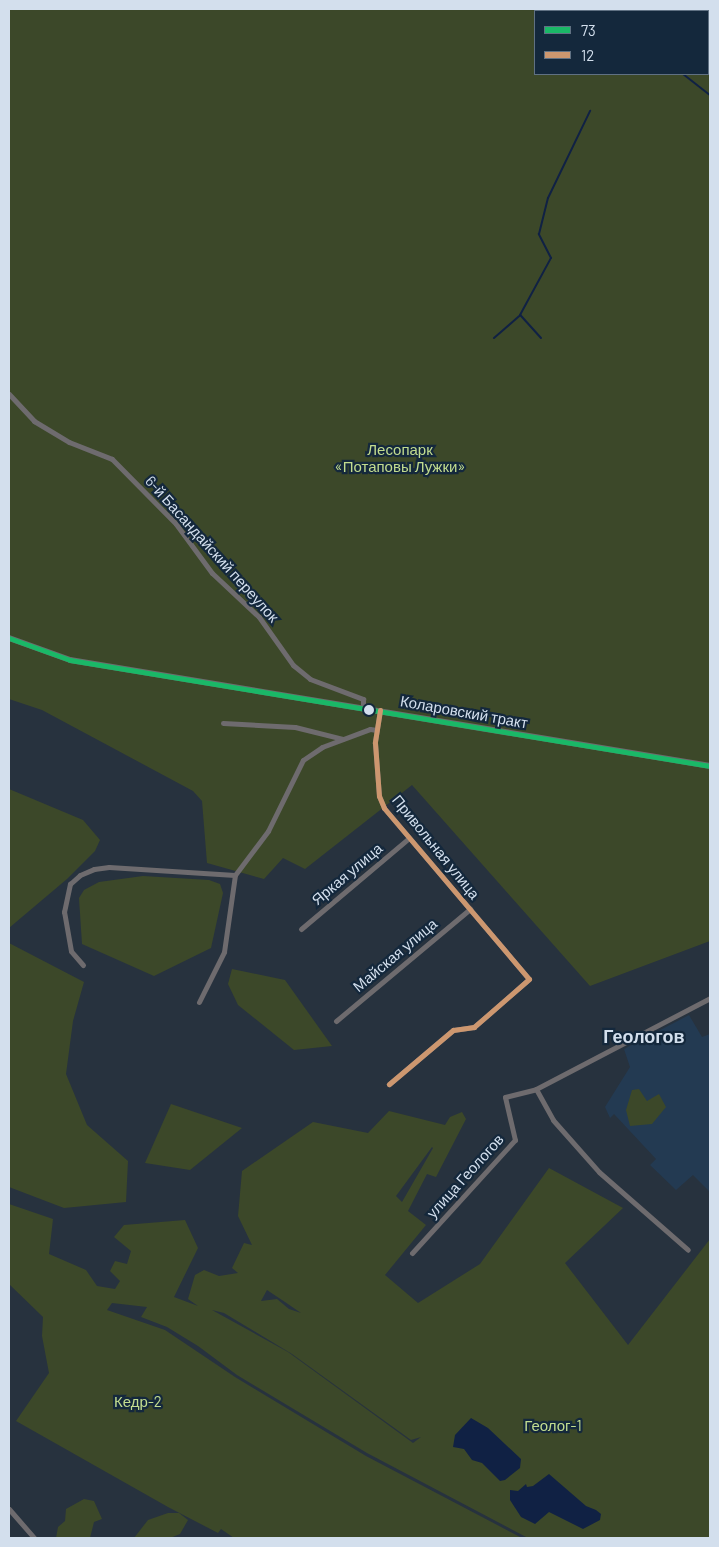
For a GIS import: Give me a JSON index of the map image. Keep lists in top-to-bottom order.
{
  "streets": {
    "street": [
      "6-й Басандайский переулок",
      "Коларовский тракт",
      "Привольная улица",
      "Яркая улица",
      "Майская улица",
      "улица Геологов"
    ]
  },
  "crossings": [
    ["6-й Басандайский переулок", "Коларовский тракт"],
    ["Коларовский тракт", "Привольная улица"],
    ["Привольная улица", "Яркая улица"],
    ["Привольная улица", "Майская улица"]
  ],
  "districts": ["Геологов"],
  "parks": ["Лесопарк «Потаповы Лужки»", "Кедр-2", "Геолог-1"],
  "lines": ["transit line 73", "transit line 12"],
  "legend": ["73", "12"]
}
